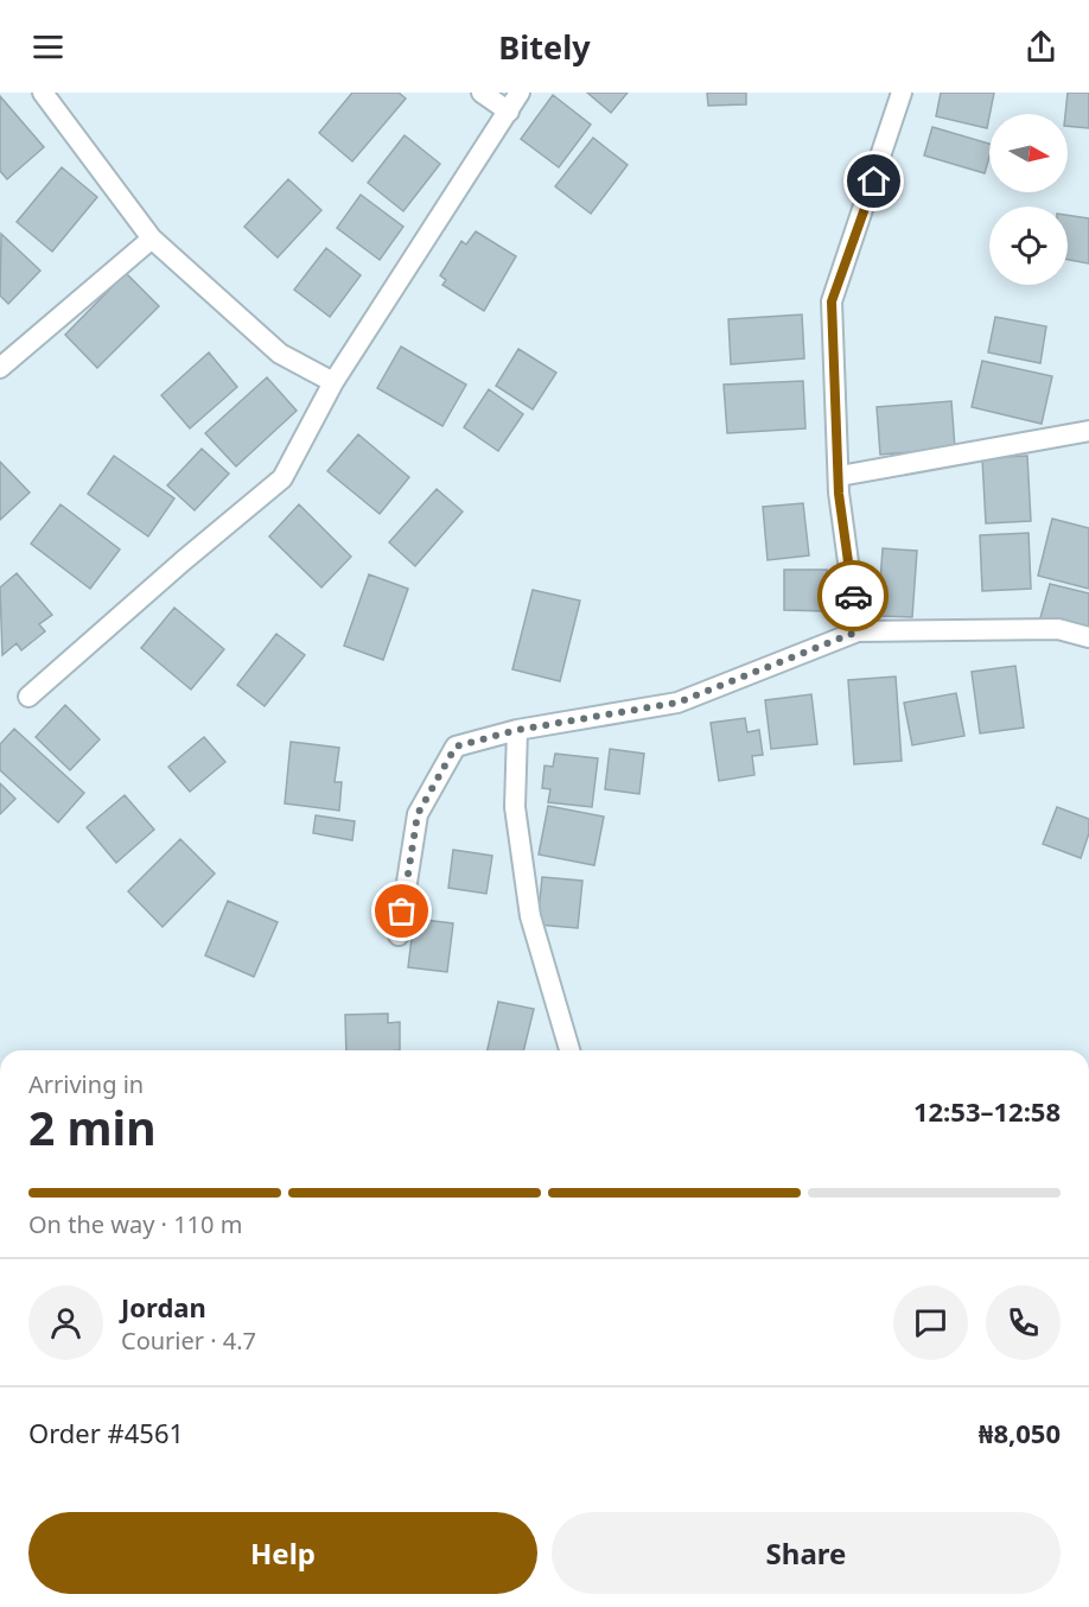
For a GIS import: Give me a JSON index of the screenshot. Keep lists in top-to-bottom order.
{
  "north": "right",
  "page": {
    "header": "Bitely",
    "heading": ["2 min", "Arriving in", "12:53–12:58"],
    "panel": [
      "Jordan",
      "Courier · 4.7",
      "Order #4561",
      "₦8,050"
    ],
    "bar": "On the way · 110 m",
    "buttons": ["Help", "Share"]
  }
}
